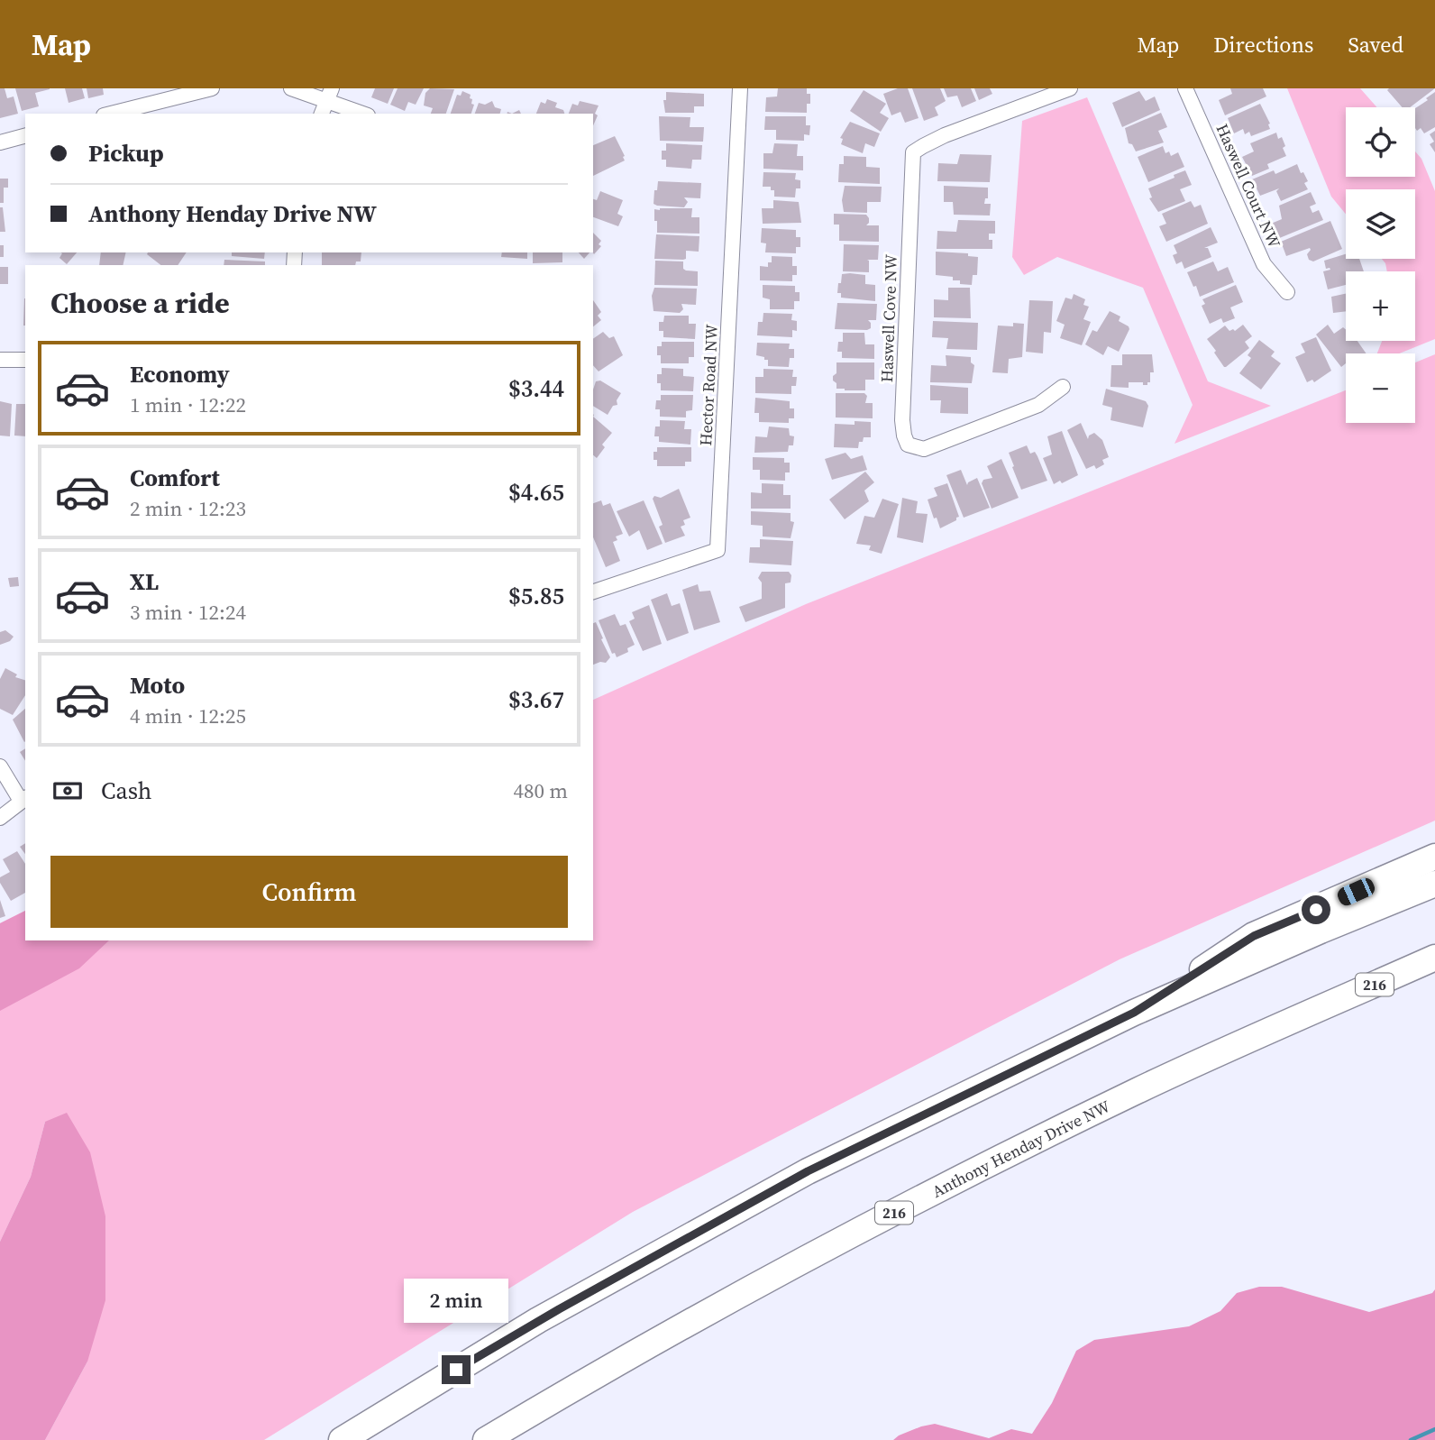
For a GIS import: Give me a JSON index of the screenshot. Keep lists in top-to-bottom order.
{
  "streets": {
    "highway": ["216", "Anthony Henday Drive NW"],
    "street": ["Haswell Court NW", "Haswell Cove NW", "Hector Road NW"]
  },
  "page": {
    "header": "Map",
    "nav": ["Map", "Directions", "Saved"],
    "map_buttons": ["+", "−"],
    "banner": ["Pickup", "Anthony Henday Drive NW"],
    "heading": "Choose a ride",
    "list": [
      {
        "name": "Economy",
        "note": "1 min · 12:22",
        "value": "$3.44"
      },
      {
        "name": "Comfort",
        "note": "2 min · 12:23",
        "value": "$4.65"
      },
      {
        "name": "XL",
        "note": "3 min · 12:24",
        "value": "$5.85"
      },
      {
        "name": "Moto",
        "note": "4 min · 12:25",
        "value": "$3.67"
      }
    ],
    "pay": ["Cash", "480 m"],
    "buttons": "Confirm",
    "bubble": "2 min"
  }
}
